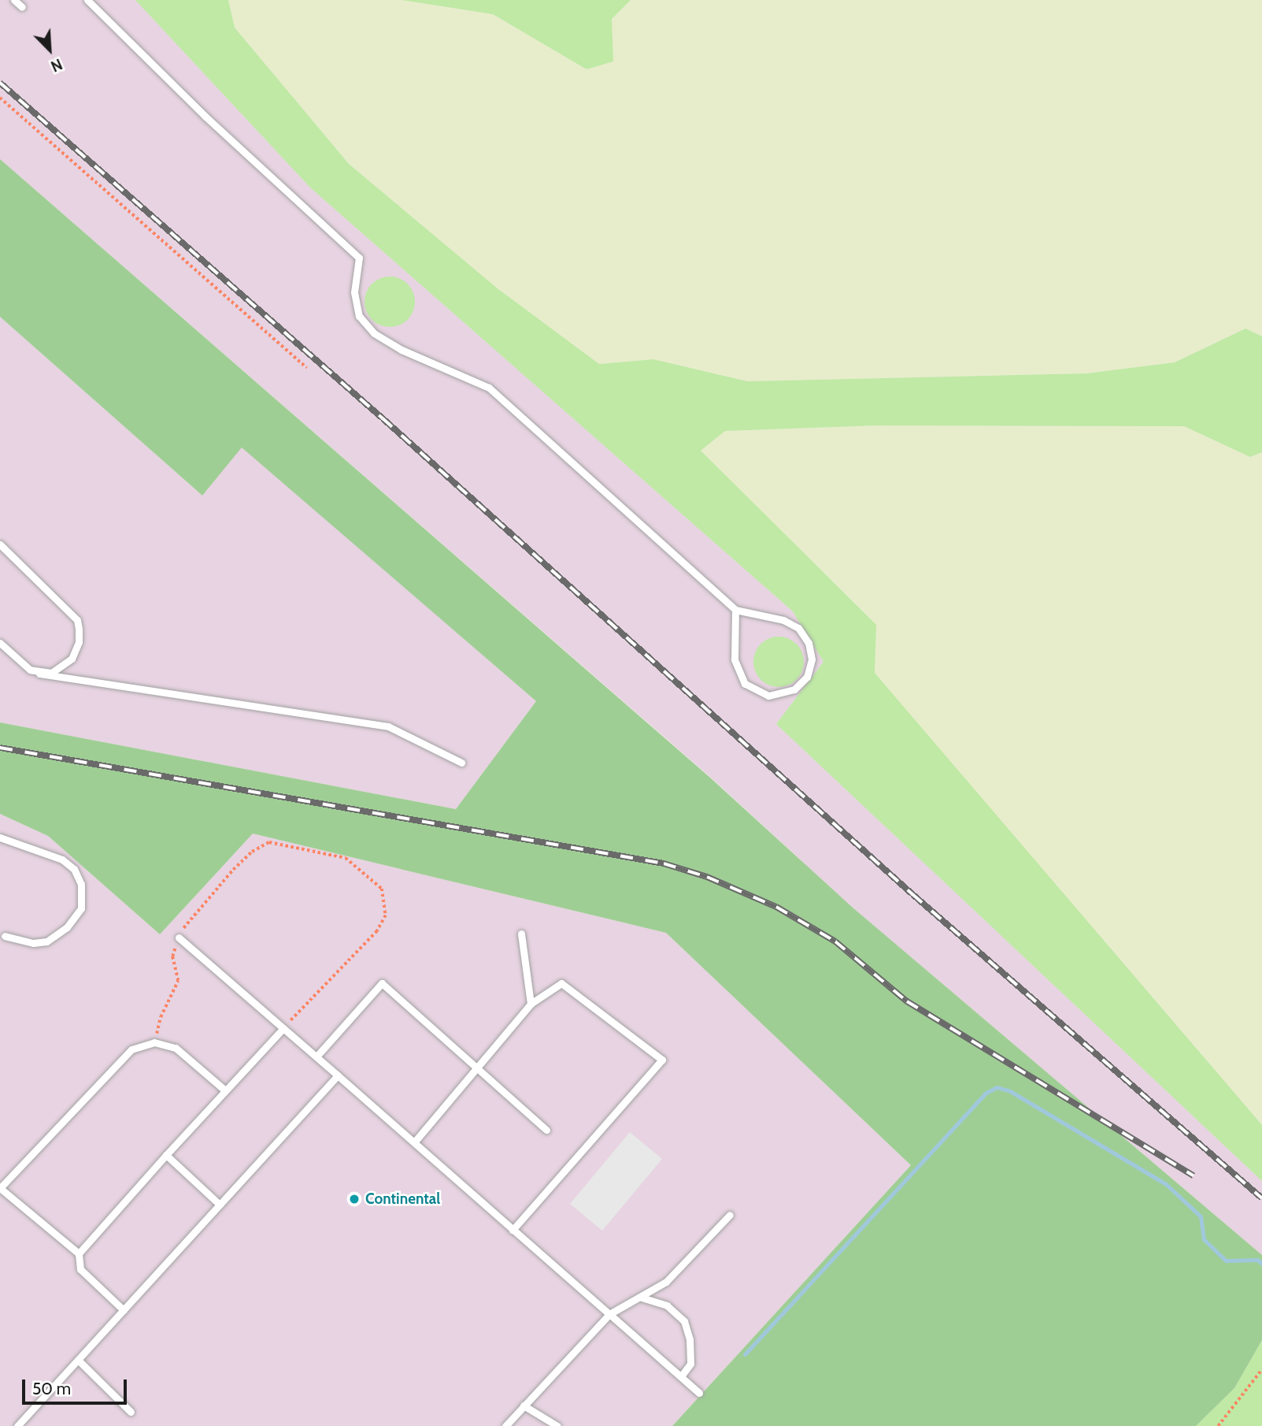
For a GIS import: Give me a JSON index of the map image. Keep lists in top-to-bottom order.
{
  "places": ["Continental"],
  "scale_bar": "50 m",
  "north": "bottom right"
}
